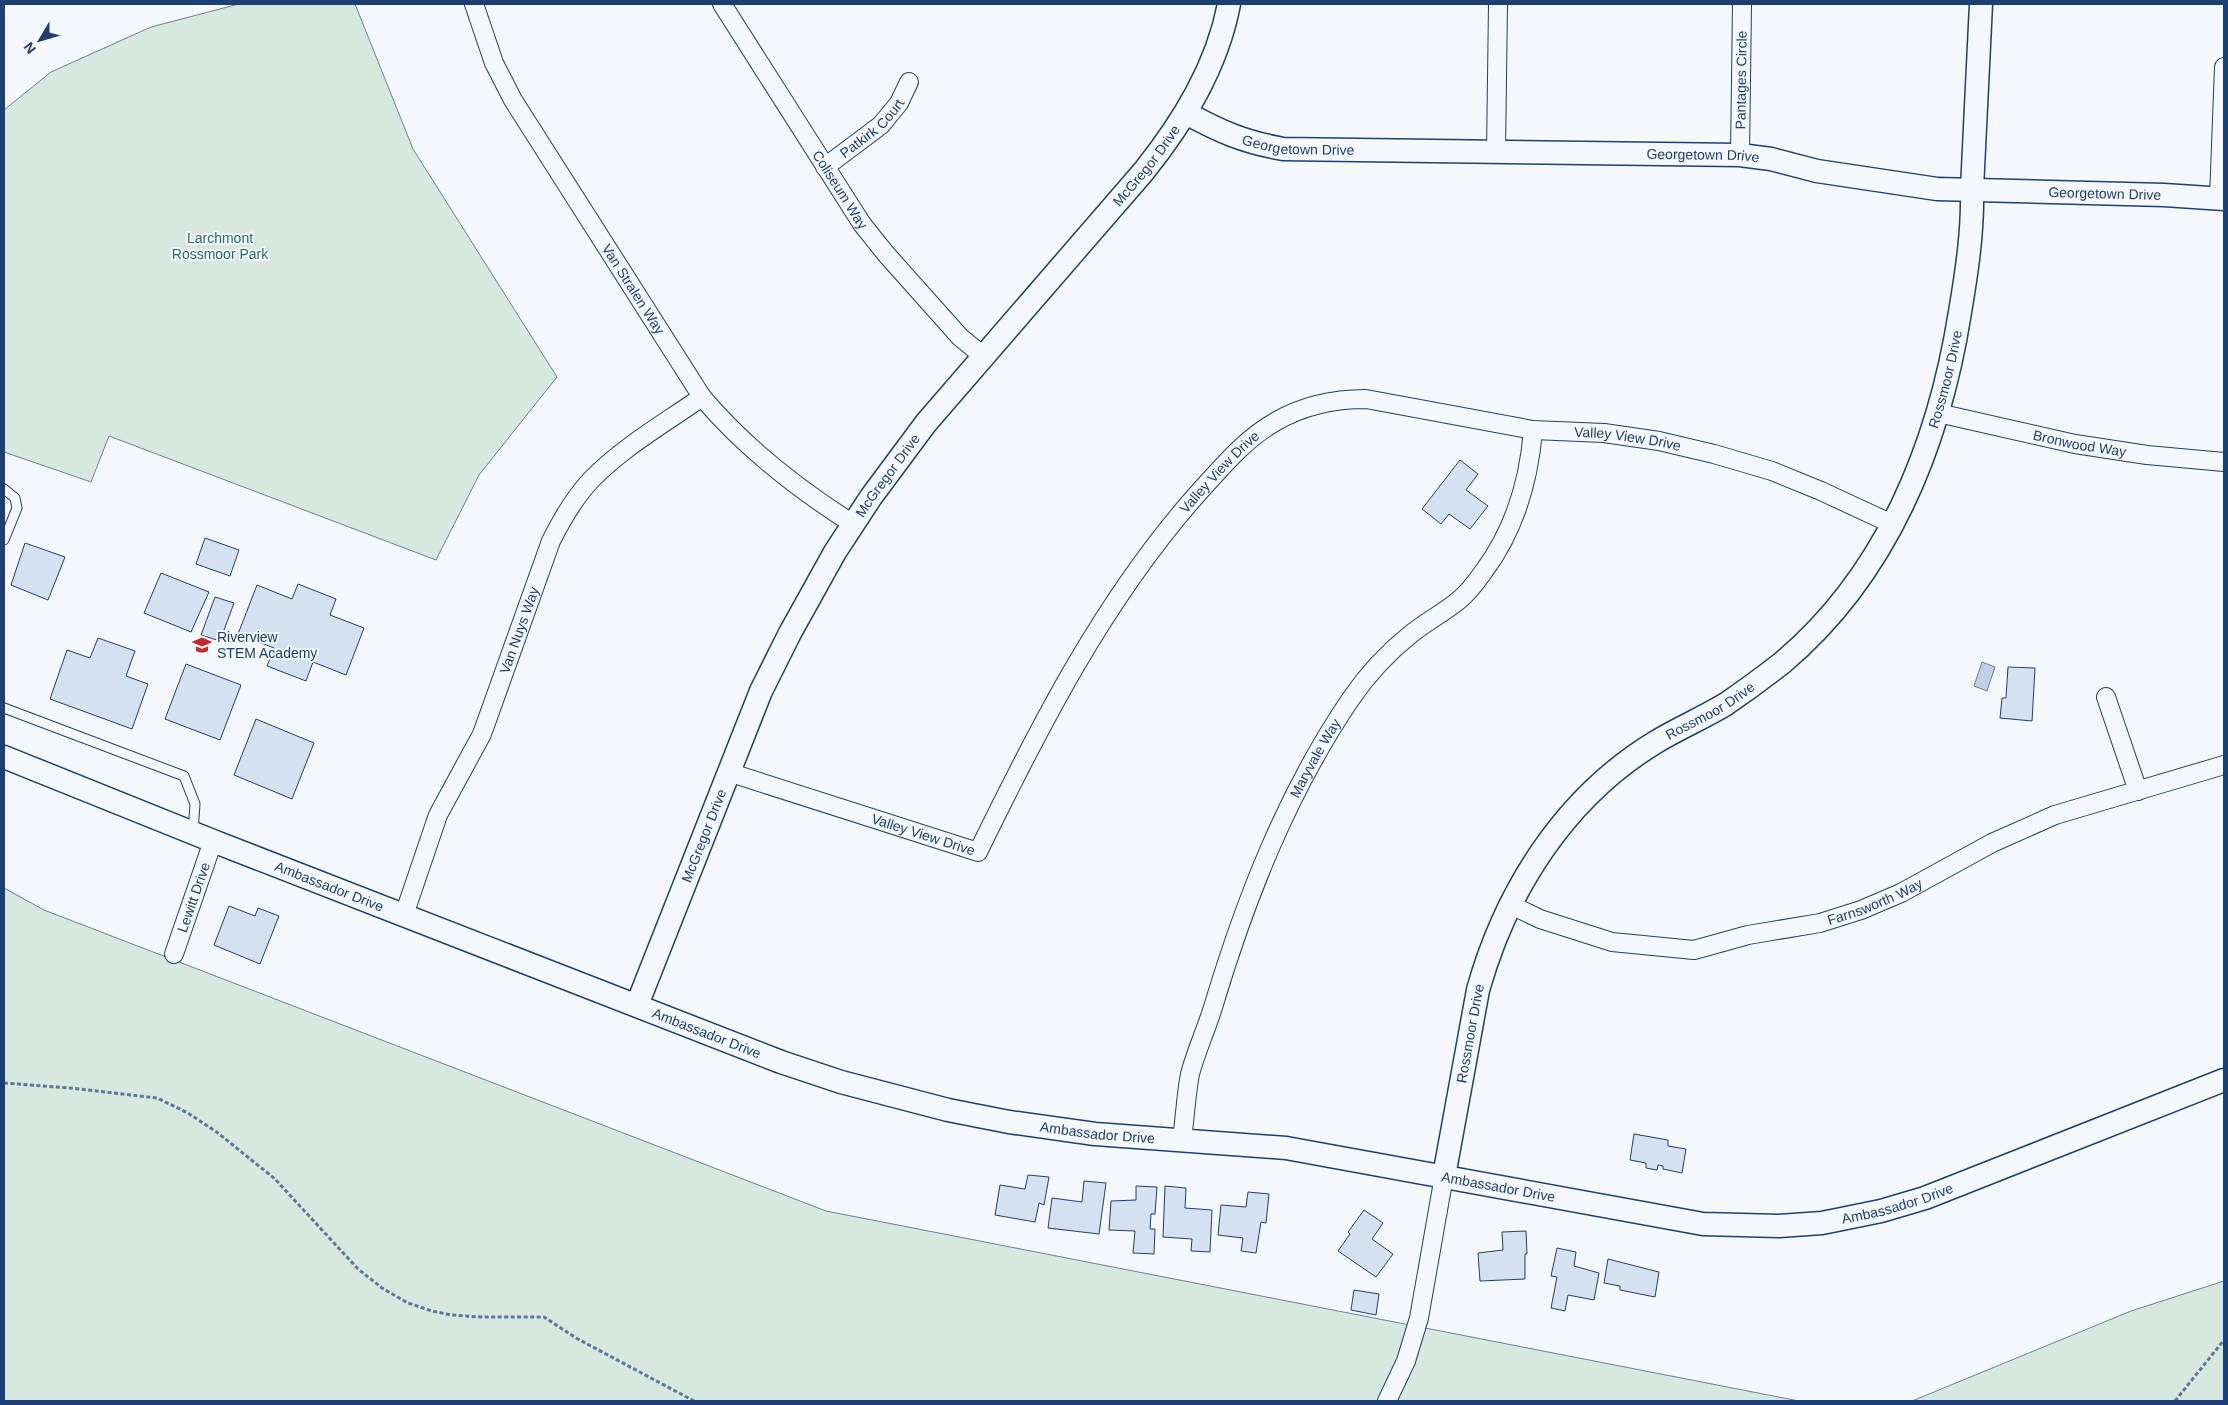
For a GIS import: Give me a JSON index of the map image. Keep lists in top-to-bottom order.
{
  "streets": {
    "street": [
      "Pantages Circle",
      "Patkirk Court",
      "Georgetown Drive",
      "McGregor Drive",
      "Coliseum Way",
      "Van Stralen Way",
      "Rossmoor Drive",
      "Valley View Drive",
      "Bronwood Way",
      "Van Nuys Way",
      "Maryvale Way",
      "Ambassador Drive",
      "Lewitt Drive",
      "Farnsworth Way"
    ]
  },
  "crossings": [
    ["Pantages Circle", "Georgetown Drive"],
    ["Patkirk Court", "Coliseum Way"],
    ["Georgetown Drive", "McGregor Drive"],
    ["Georgetown Drive", "Rossmoor Drive"],
    ["McGregor Drive", "Coliseum Way"],
    ["McGregor Drive", "Van Stralen Way"],
    ["McGregor Drive", "Valley View Drive"],
    ["McGregor Drive", "Ambassador Drive"],
    ["Van Stralen Way", "Van Nuys Way"],
    ["Rossmoor Drive", "Valley View Drive"],
    ["Rossmoor Drive", "Bronwood Way"],
    ["Rossmoor Drive", "Ambassador Drive"],
    ["Rossmoor Drive", "Farnsworth Way"],
    ["Valley View Drive", "Maryvale Way"],
    ["Van Nuys Way", "Ambassador Drive"],
    ["Maryvale Way", "Ambassador Drive"],
    ["Ambassador Drive", "Lewitt Drive"]
  ],
  "parks": ["Larchmont Rossmoor Park"],
  "places": {
    "school or university": ["Riverview STEM Academy"]
  },
  "north": "bottom left"
}
